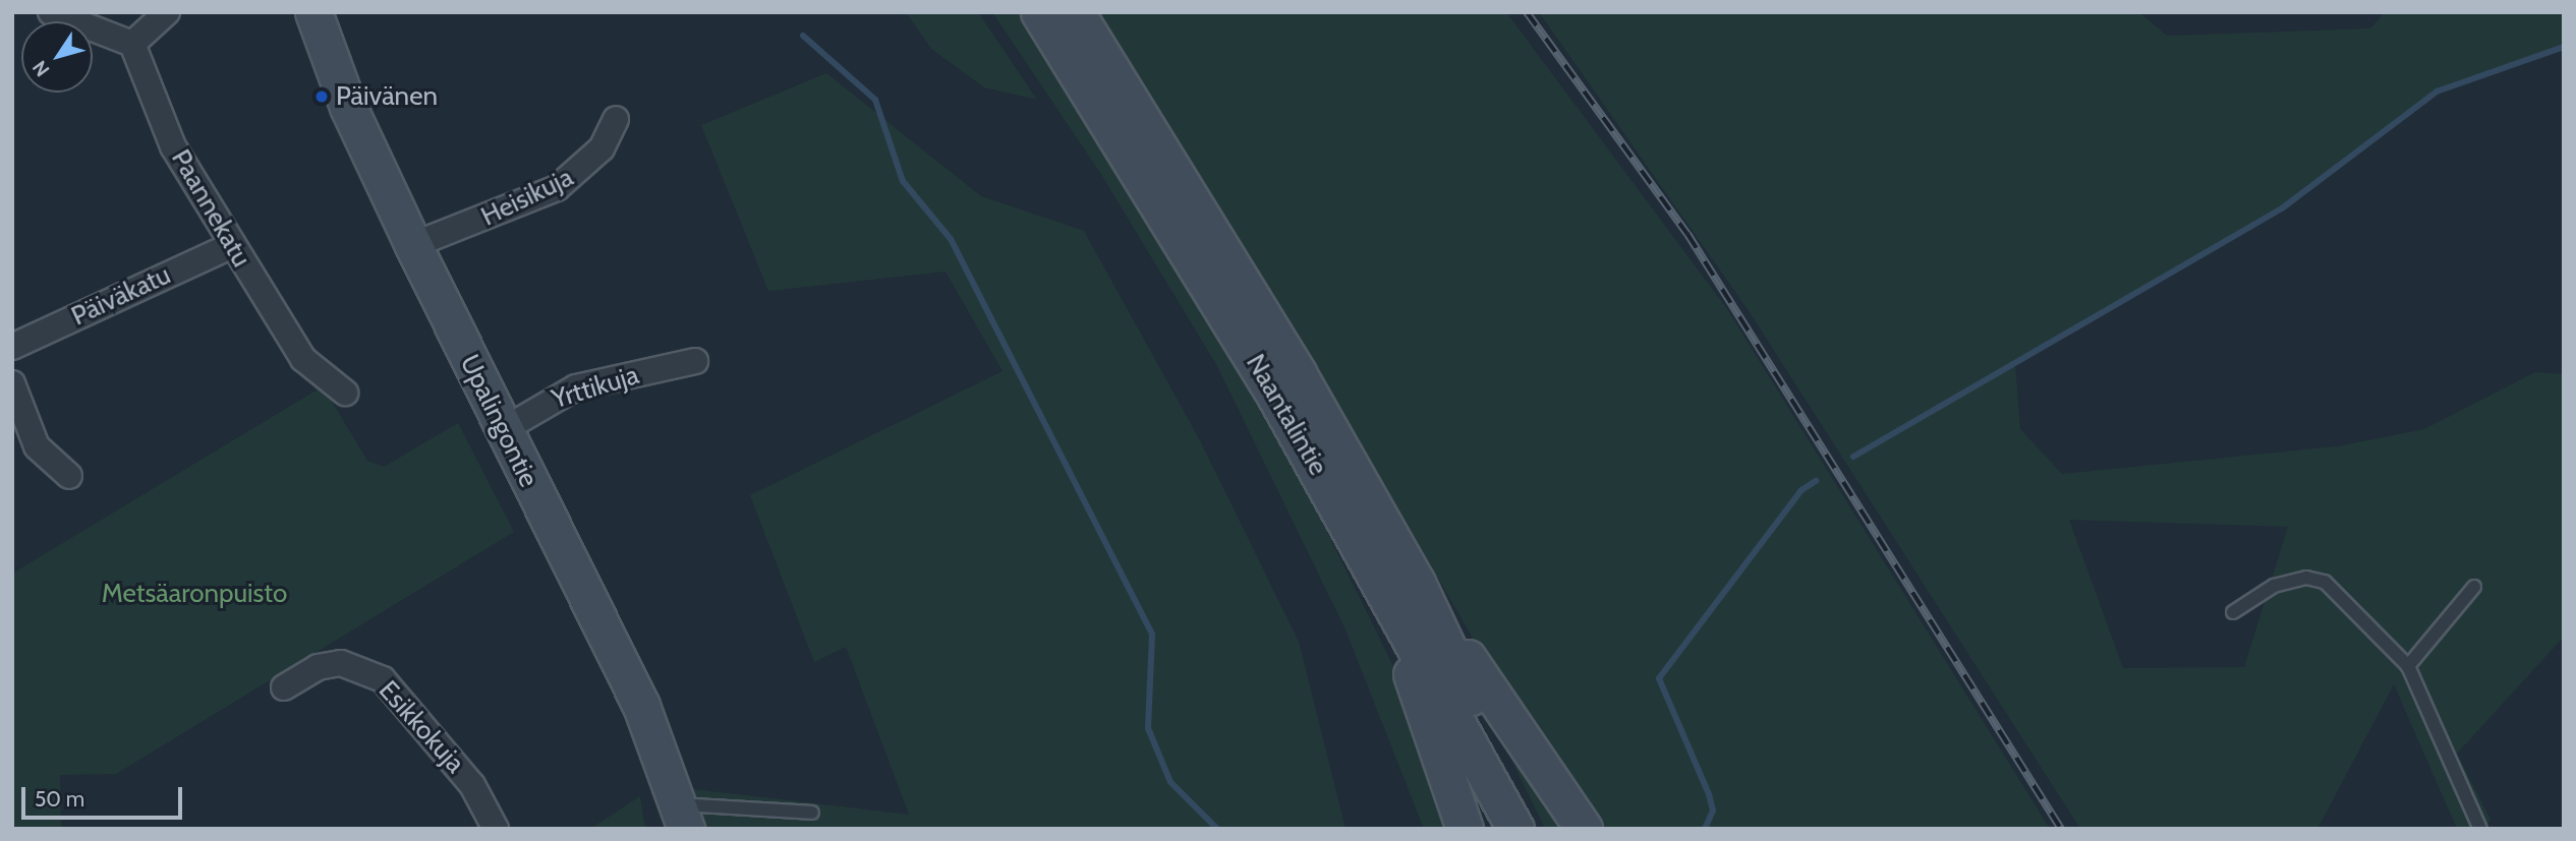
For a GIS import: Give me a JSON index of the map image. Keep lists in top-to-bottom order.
{
  "streets": {
    "main road": ["Naantalintie", "Upalingontie"],
    "street": [
      "Heisikuja",
      "Paannekatu",
      "Päiväkatu",
      "Yrttikuja",
      "Esikkokuja"
    ]
  },
  "crossings": [
    ["Heisikuja", "Upalingontie"],
    ["Paannekatu", "Päiväkatu"],
    ["Yrttikuja", "Upalingontie"]
  ],
  "parks": ["Metsäaronpuisto"],
  "places": ["Päivänen"],
  "scale_bar": "50 m",
  "north": "bottom left"
}
